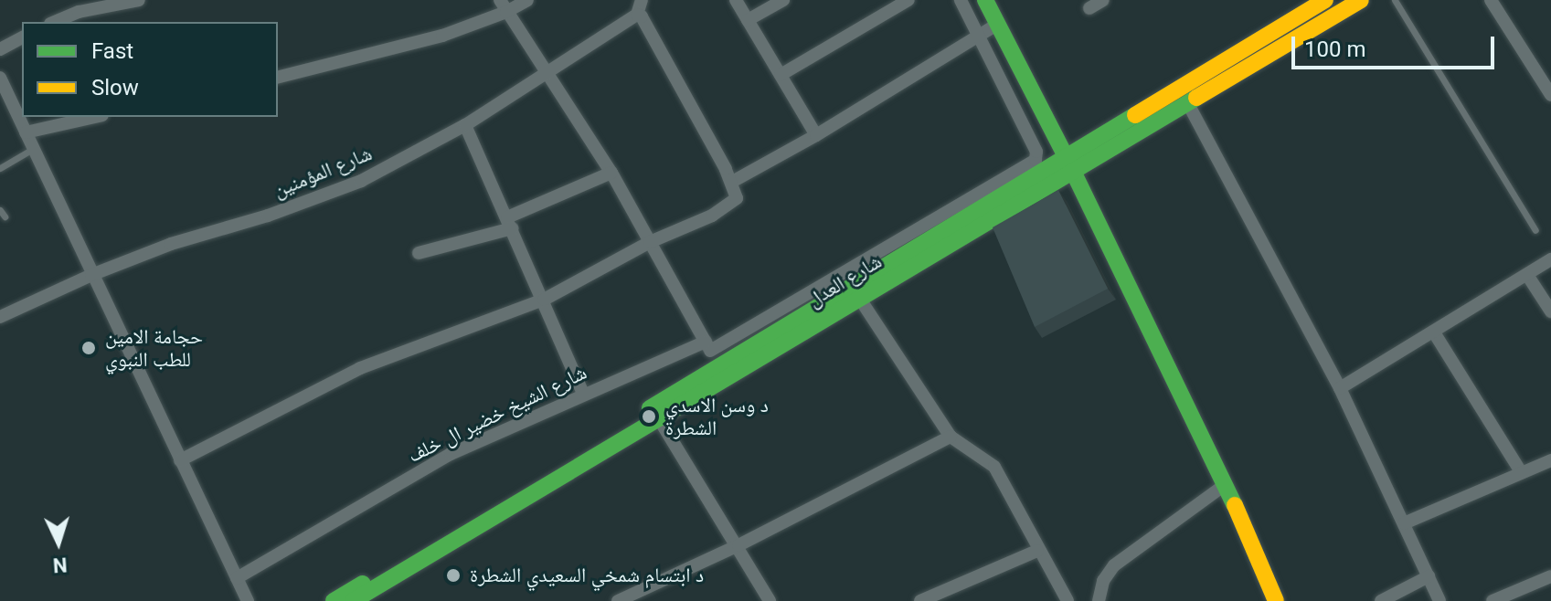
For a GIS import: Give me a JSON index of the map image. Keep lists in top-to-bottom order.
{
  "streets": {
    "street": ["شارع المؤمنين", "شارع العدل", "شارع الشيخ خضير ال خلف"]
  },
  "crossings": [
    ["شارع العدل", "شارع الشيخ خضير ال خلف"]
  ],
  "places": ["حجامة الامين للطب النبوي", "د وسن الاسدي الشطرة", "د ابتسام شمخي السعيدي الشطرة"],
  "legend": ["Fast", "Slow"],
  "scale_bar": "100 m",
  "north": "bottom"
}
